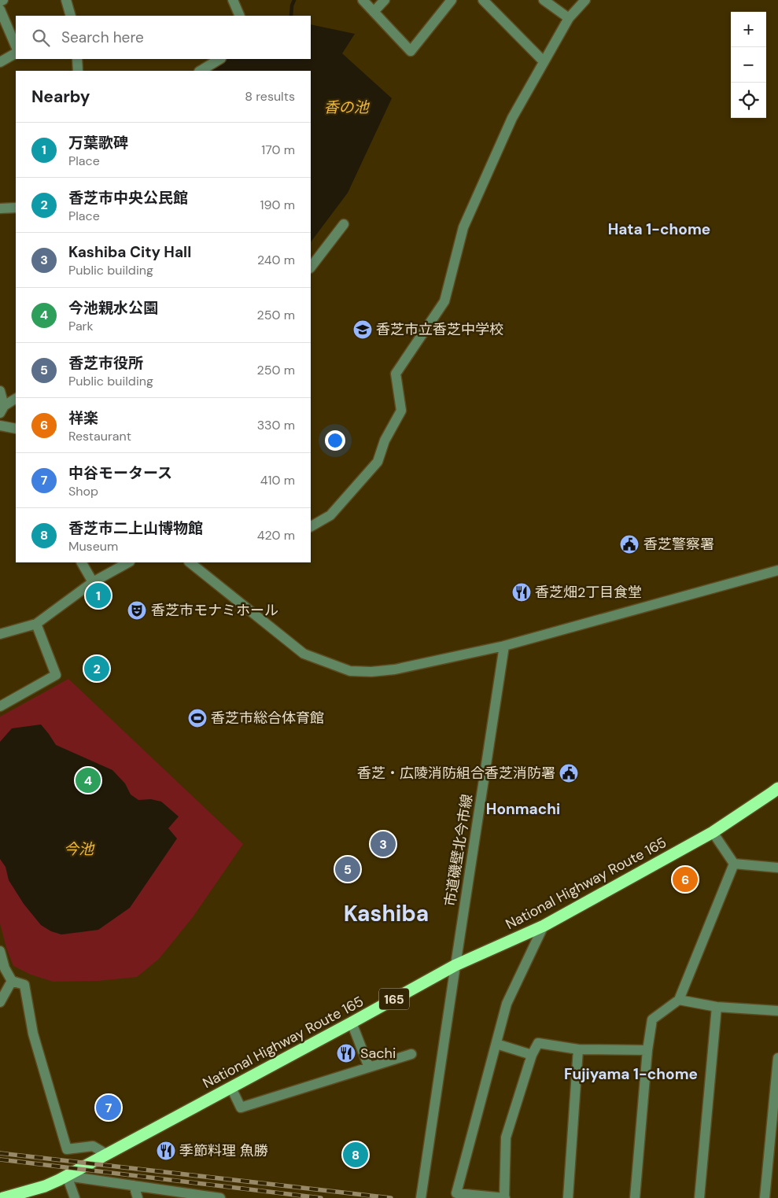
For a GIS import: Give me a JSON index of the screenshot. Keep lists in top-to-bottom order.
{
  "streets": {
    "highway": ["National Highway Route 165", "165"],
    "street": ["市道磯壁北今市線"]
  },
  "crossings": [
    ["市道磯壁北今市線", "National Highway Route 165"]
  ],
  "districts": [
    "Hata 1-chome",
    "Honmachi",
    "Kashiba",
    "Fujiyama 1-chome"
  ],
  "water": ["香の池", "今池"],
  "places": {
    "school or university": ["香芝市立香芝中学校"],
    "public building": ["香芝警察署", "香芝・広陵消防組合香芝消防署"],
    "restaurant": ["香芝畑2丁目食堂", "Sachi", "季節料理 魚勝"],
    "theatre": ["香芝市モナミホール"],
    "sports": ["香芝市総合体育館"]
  },
  "page": {
    "map_buttons": ["+", "−"],
    "search": "Search here",
    "heading": ["Nearby", "8 results"],
    "list": [
      {
        "mark": "1",
        "name": "万葉歌碑",
        "note": "Place",
        "value": "170 m"
      },
      {
        "mark": "2",
        "name": "香芝市中央公民館",
        "note": "Place",
        "value": "190 m"
      },
      {
        "mark": "3",
        "name": "Kashiba City Hall",
        "note": "Public building",
        "value": "240 m"
      },
      {
        "mark": "4",
        "name": "今池親水公園",
        "note": "Park",
        "value": "250 m"
      },
      {
        "mark": "5",
        "name": "香芝市役所",
        "note": "Public building",
        "value": "250 m"
      },
      {
        "mark": "6",
        "name": "祥楽",
        "note": "Restaurant",
        "value": "330 m"
      },
      {
        "mark": "7",
        "name": "中谷モータース",
        "note": "Shop",
        "value": "410 m"
      },
      {
        "mark": "8",
        "name": "香芝市二上山博物館",
        "note": "Museum",
        "value": "420 m"
      }
    ],
    "pins": [
      "1",
      "2",
      "4",
      "3",
      "5",
      "6",
      "7",
      "8"
    ]
  }
}
